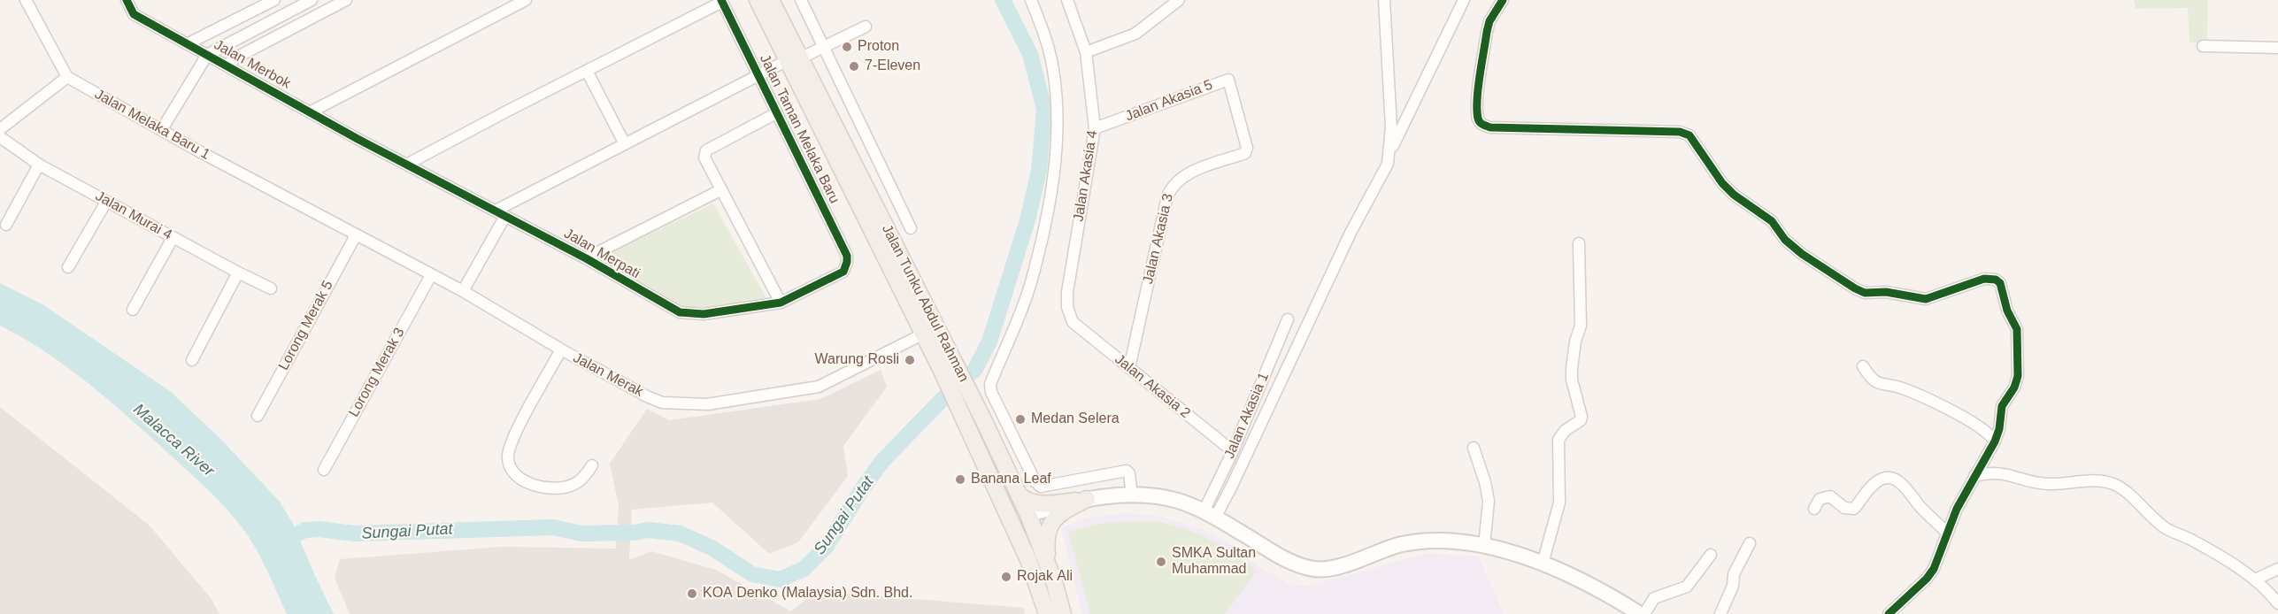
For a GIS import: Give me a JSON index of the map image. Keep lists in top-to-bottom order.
{
  "streets": {
    "main road": ["Jalan Tunku Abdul Rahman"],
    "street": [
      "Jalan Merbok",
      "Jalan Akasia 5",
      "Jalan Melaka Baru 1",
      "Jalan Taman Melaka Baru",
      "Jalan Akasia 4",
      "Jalan Murai 4",
      "Jalan Akasia 3",
      "Jalan Merpati",
      "Lorong Merak 5",
      "Lorong Merak 3",
      "Jalan Merak",
      "Jalan Akasia 2",
      "Jalan Akasia 1"
    ]
  },
  "crossings": [
    ["Jalan Merbok", "Jalan Merpati"],
    ["Jalan Akasia 5", "Jalan Akasia 4"],
    ["Jalan Akasia 5", "Jalan Akasia 3"],
    ["Jalan Melaka Baru 1", "Jalan Merak"],
    ["Jalan Taman Melaka Baru", "Jalan Merpati"],
    ["Jalan Akasia 4", "Jalan Akasia 2"],
    ["Jalan Akasia 3", "Jalan Akasia 2"],
    ["Jalan Tunku Abdul Rahman", "Jalan Merak"],
    ["Lorong Merak 5", "Jalan Merak"],
    ["Lorong Merak 3", "Jalan Merak"],
    ["Jalan Akasia 2", "Jalan Akasia 1"]
  ],
  "water": ["Malacca River", "Sungai Putat"],
  "places": [
    "Proton",
    "7-Eleven",
    "Warung Rosli",
    "Medan Selera",
    "Banana Leaf",
    "SMKA Sultan Muhammad",
    "Rojak Ali",
    "KOA Denko (Malaysia) Sdn. Bhd."
  ]
}
